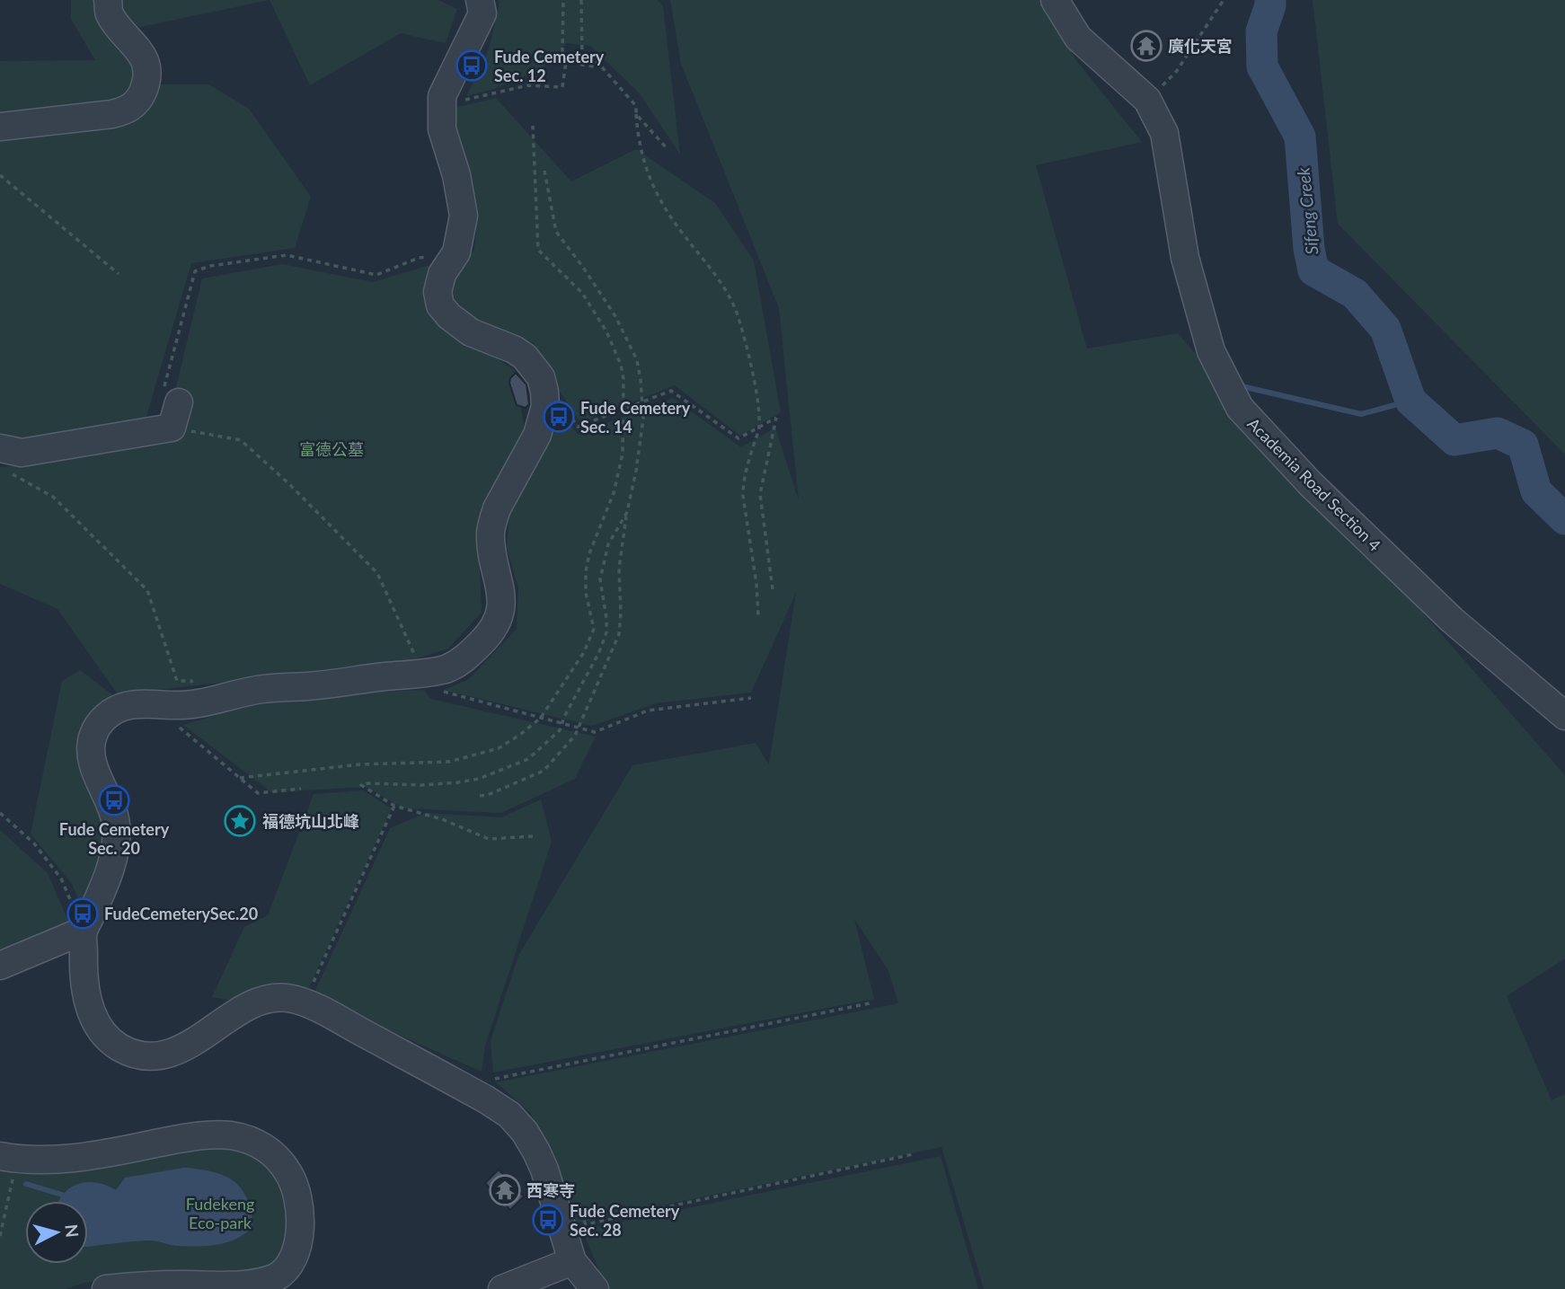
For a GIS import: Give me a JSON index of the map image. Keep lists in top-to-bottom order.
{
  "streets": {
    "street": ["Academia Road Section 4"]
  },
  "water": ["Sifeng Creek"],
  "parks": ["富德公墓", "Fudekeng Eco-park"],
  "places": {
    "temple": ["廣化天宮", "西寒寺"],
    "bus stop": [
      "Fude Cemetery Sec. 12",
      "Fude Cemetery Sec. 14",
      "Fude Cemetery Sec. 20",
      "FudeCemeterySec.20",
      "Fude Cemetery Sec. 28"
    ],
    "place": ["福德坑山北峰"]
  },
  "north": "right"
}
